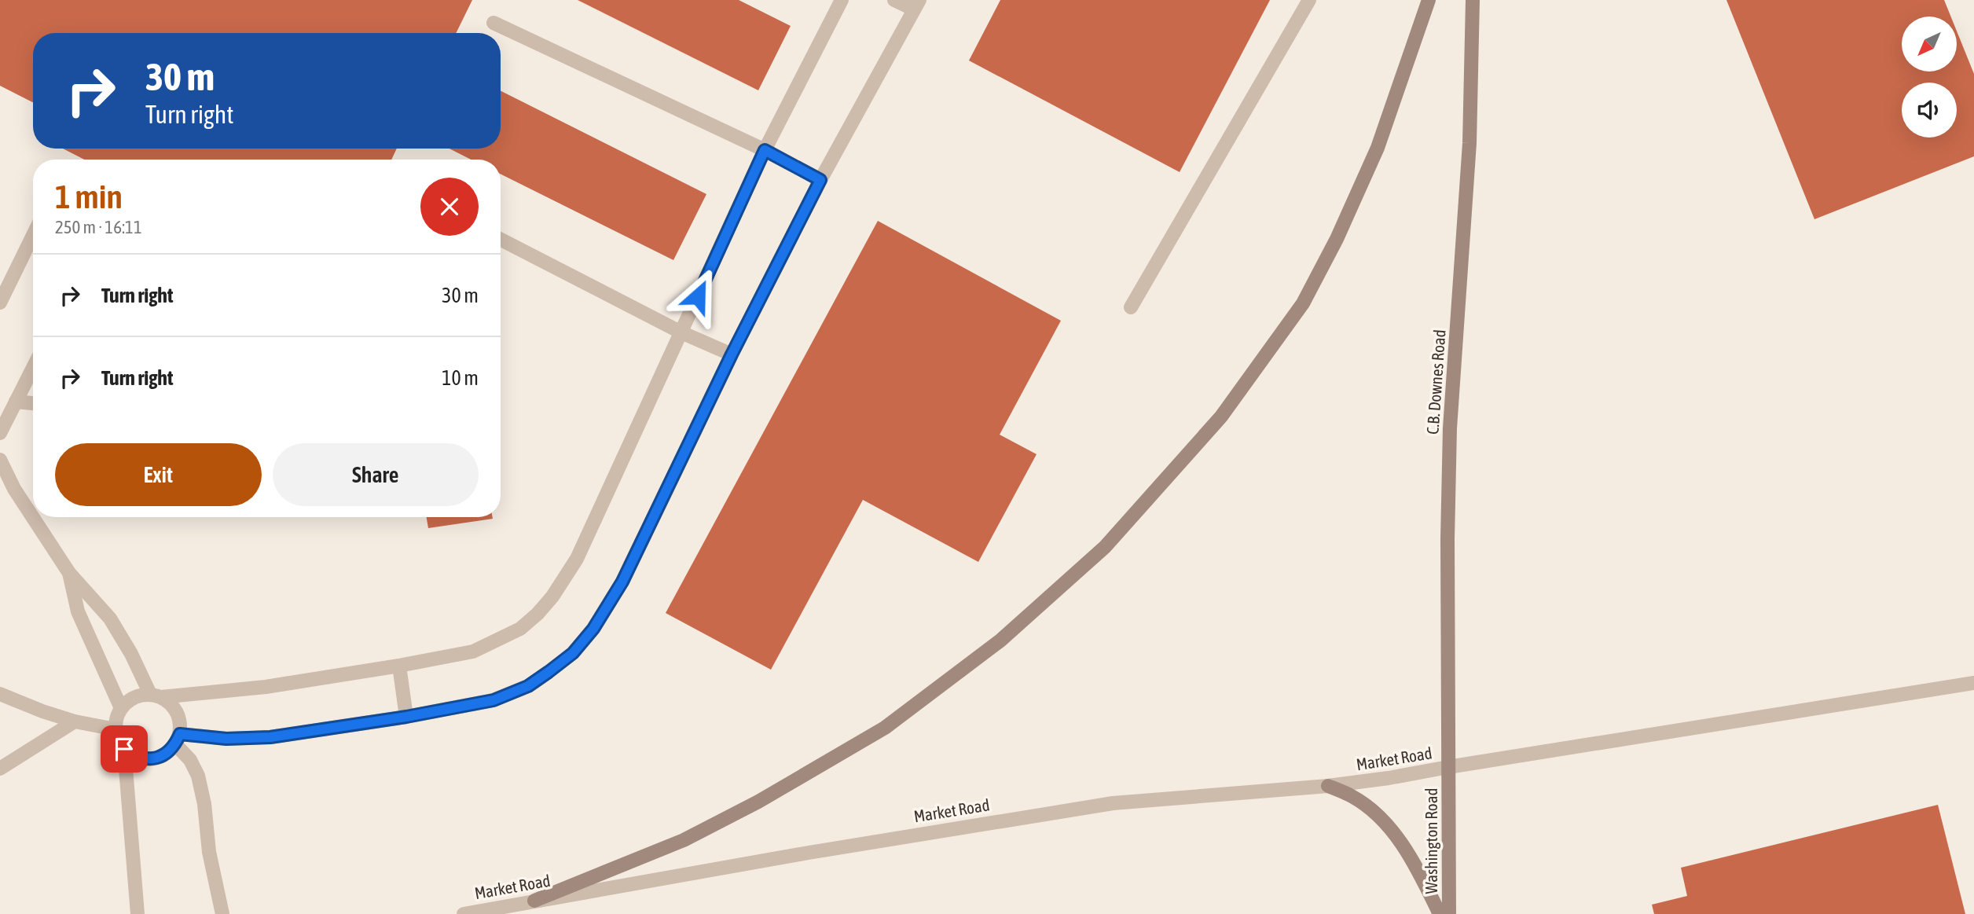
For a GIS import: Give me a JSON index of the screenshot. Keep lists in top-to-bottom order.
{
  "streets": {
    "main road": ["C.B. Downes Road", "Washington Road"],
    "street": ["Market Road"]
  },
  "crossings": [
    ["C.B. Downes Road", "Market Road"],
    ["C.B. Downes Road", "Washington Road"],
    ["Market Road", "Washington Road"]
  ],
  "north": "bottom left",
  "page": {
    "turn": ["30 m", "Turn right"],
    "heading": ["1 min", "250 m · 16:11"],
    "list": [
      {
        "name": "Turn right",
        "value": "30 m"
      },
      {
        "name": "Turn right",
        "value": "10 m"
      }
    ],
    "buttons": ["Exit", "Share"]
  }
}
